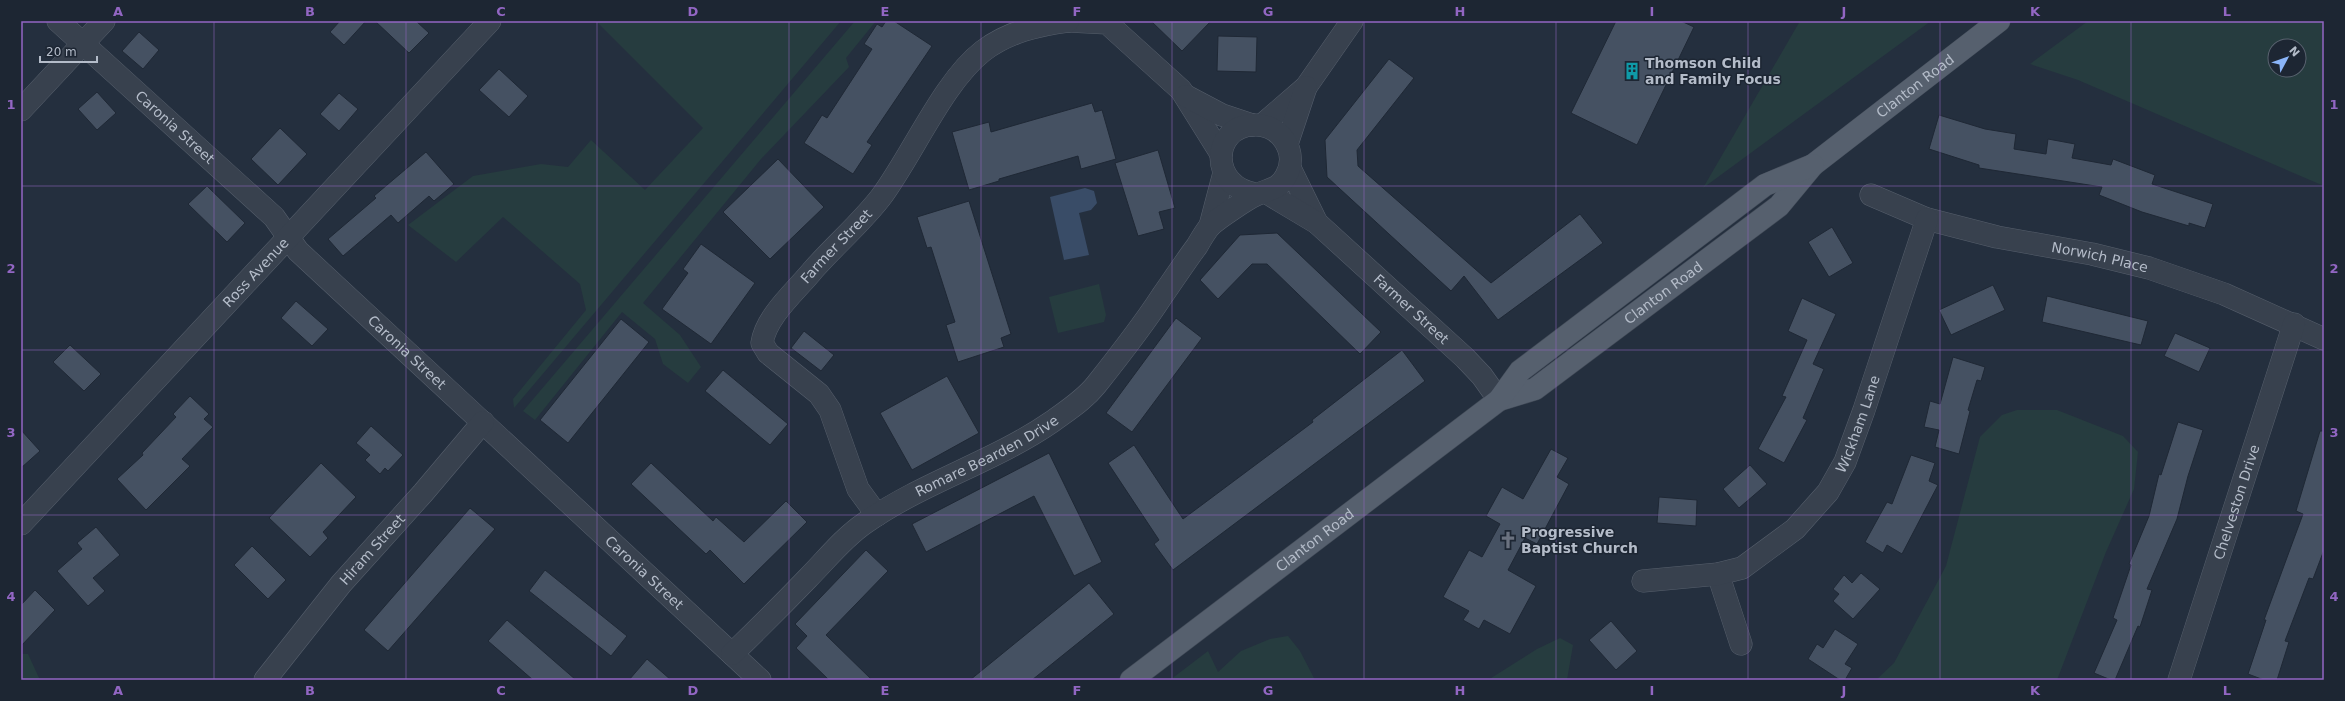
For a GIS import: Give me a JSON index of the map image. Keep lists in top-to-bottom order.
{
  "streets": {
    "main road": ["Clanton Road"],
    "street": [
      "Caronia Street",
      "Farmer Street",
      "Norwich Place",
      "Ross Avenue",
      "Wickham Lane",
      "Romare Bearden Drive",
      "Chelveston Drive",
      "Hiram Street"
    ]
  },
  "crossings": [
    ["Clanton Road", "Farmer Street"],
    ["Caronia Street", "Ross Avenue"],
    ["Caronia Street", "Romare Bearden Drive"],
    ["Caronia Street", "Hiram Street"],
    ["Farmer Street", "Romare Bearden Drive"],
    ["Norwich Place", "Wickham Lane"],
    ["Norwich Place", "Chelveston Drive"]
  ],
  "places": {
    "building": ["Thomson Child and Family Focus"],
    "church": ["Progressive Baptist Church"]
  },
  "scale_bar": "20 m",
  "north": "top right",
  "grid": {
    "columns": [
      "A",
      "B",
      "C",
      "D",
      "E",
      "F",
      "G",
      "H",
      "I",
      "J",
      "K",
      "L"
    ],
    "rows": [
      "1",
      "2",
      "3",
      "4"
    ]
  }
}
